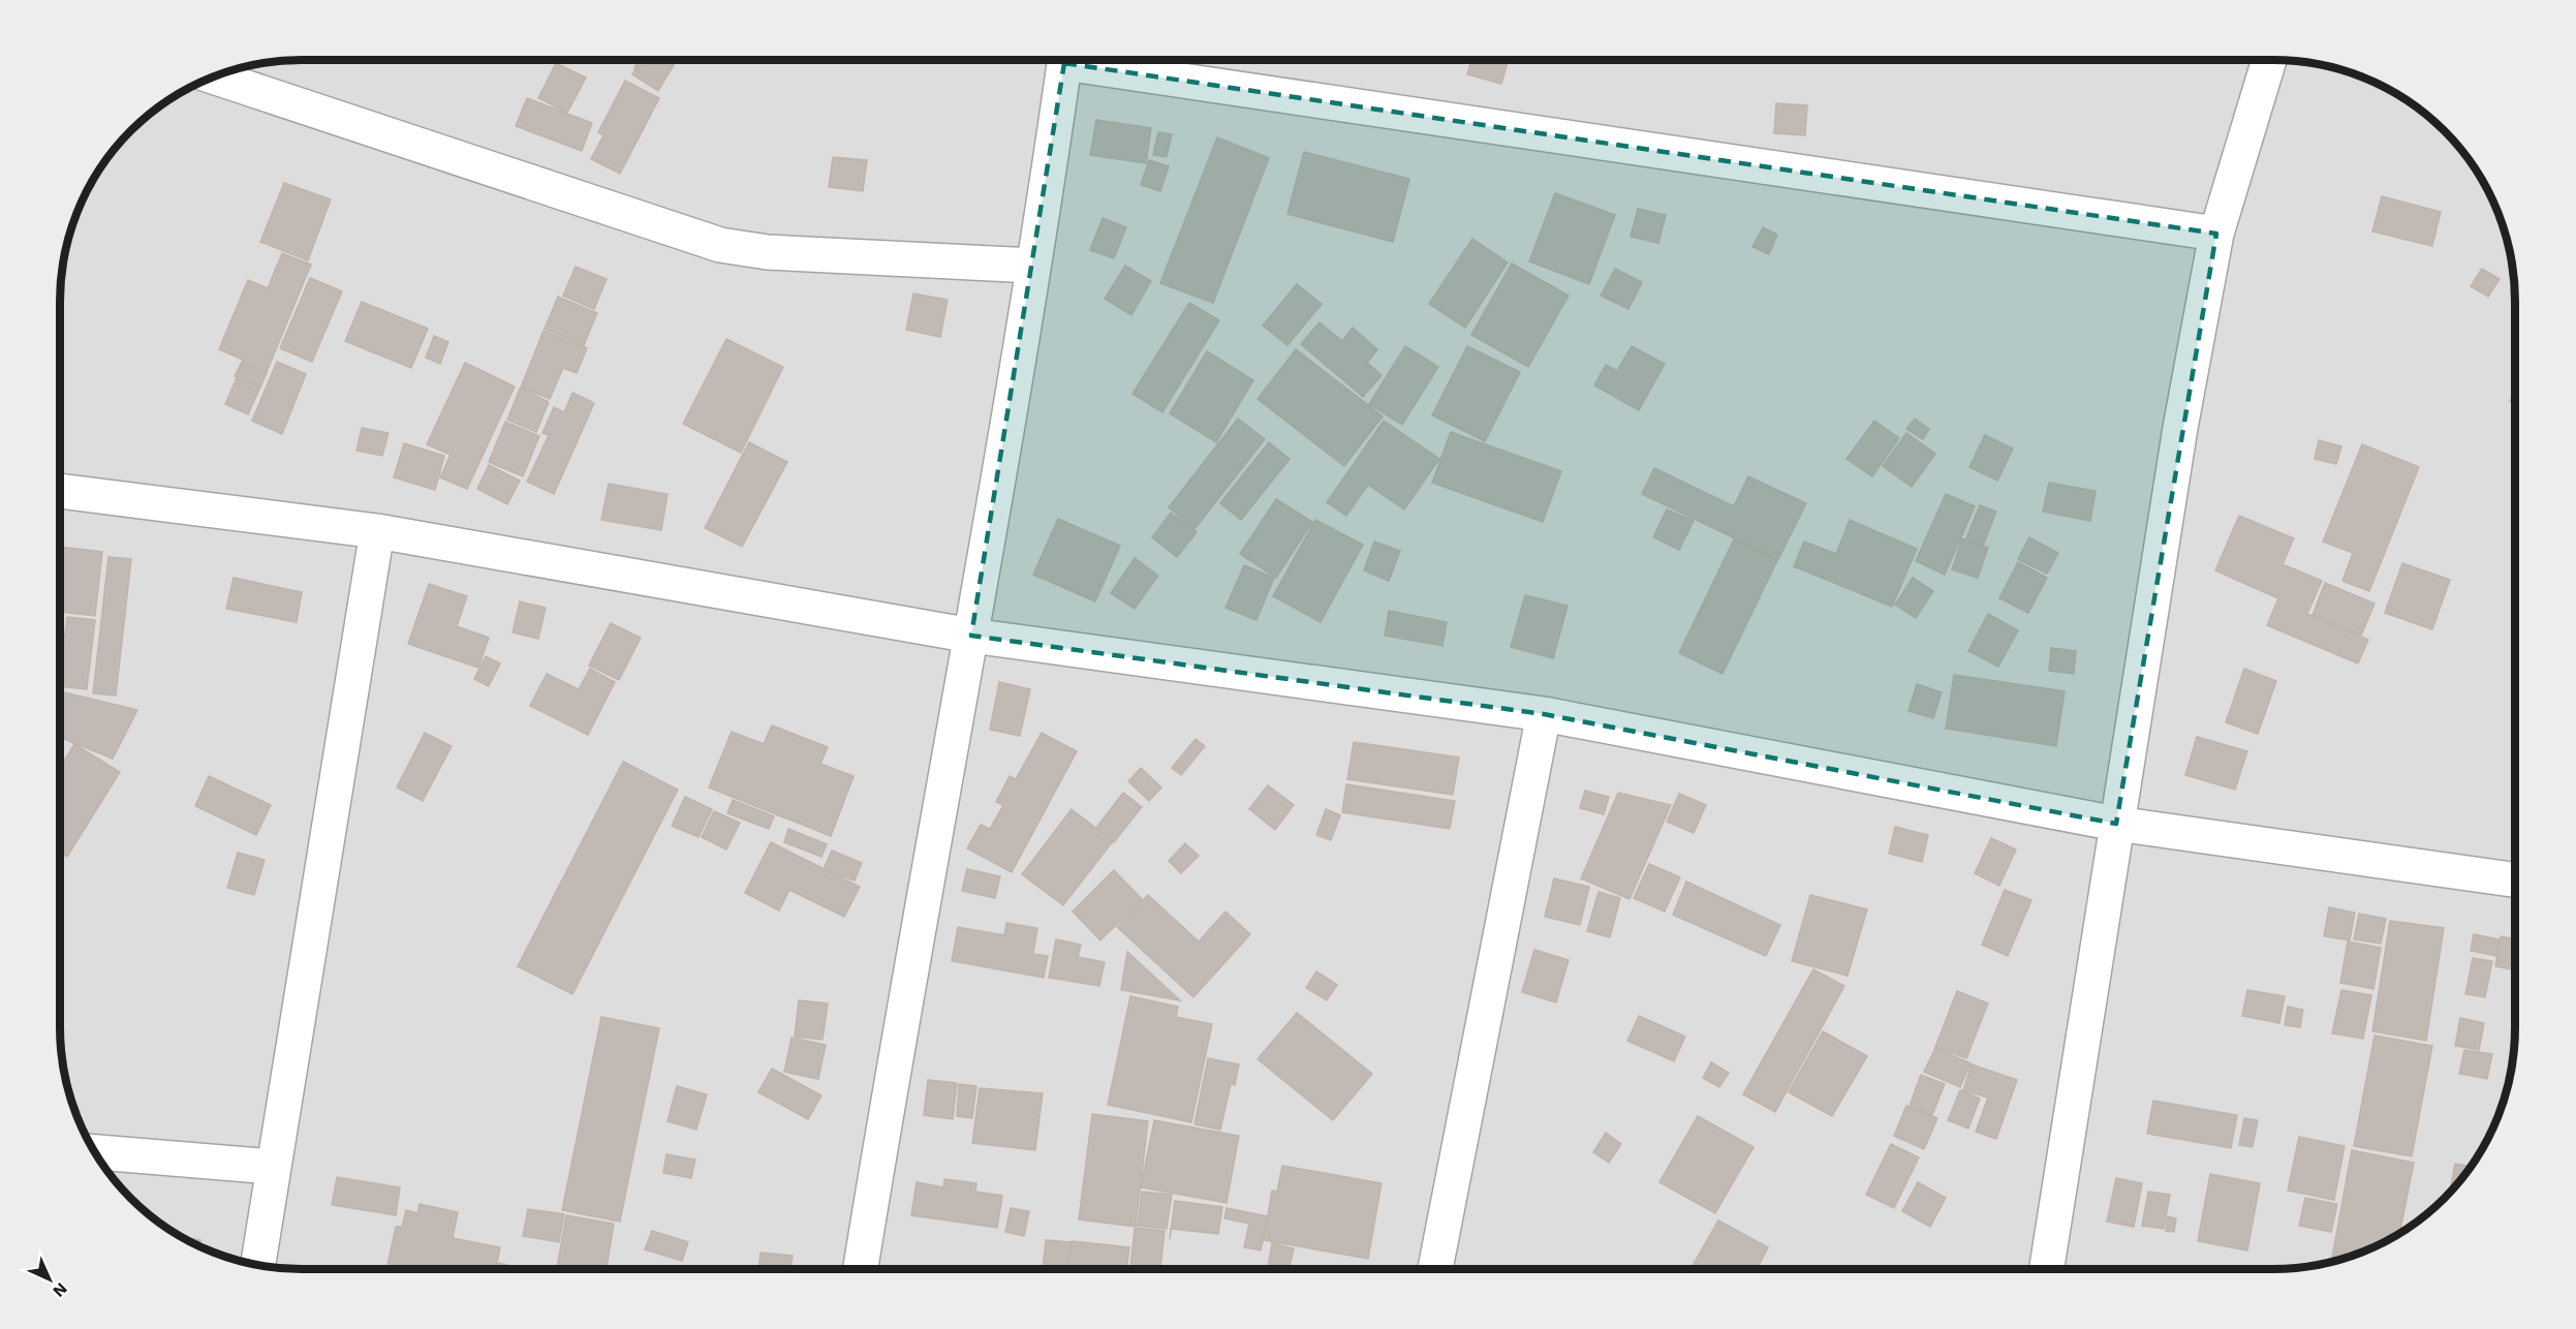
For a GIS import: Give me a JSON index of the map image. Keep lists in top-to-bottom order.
{
  "north": "bottom right"
}
